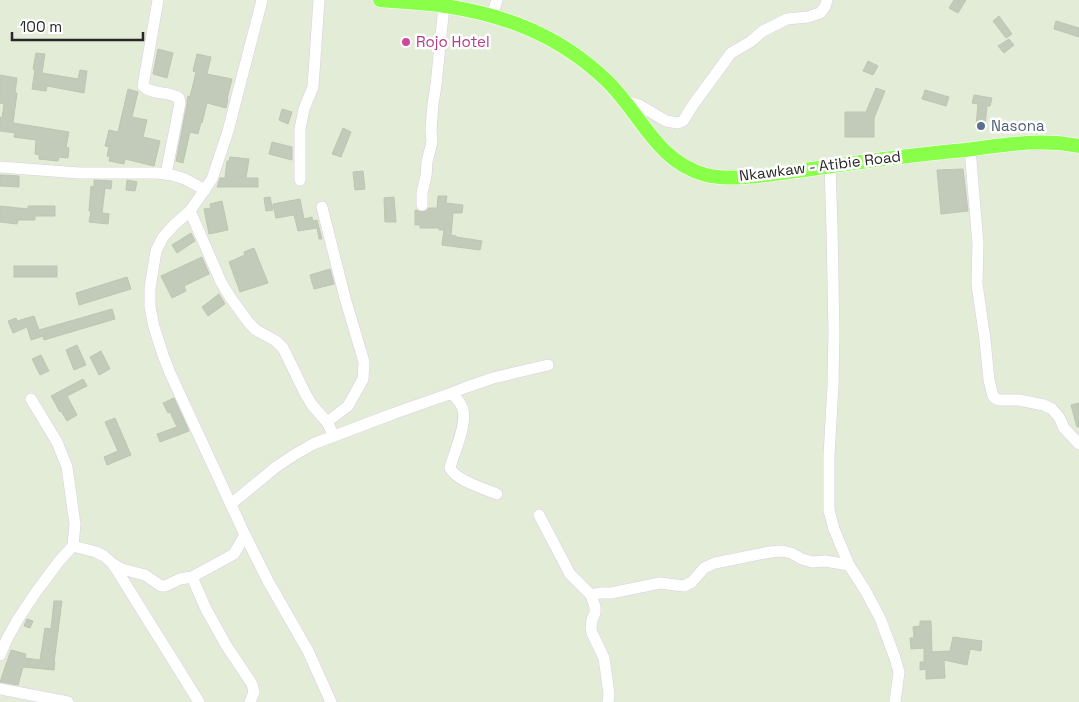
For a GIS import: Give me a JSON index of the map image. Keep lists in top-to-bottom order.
{
  "streets": {
    "main road": ["Nkawkaw - Atibie Road"]
  },
  "places": ["Rojo Hotel", "Nasona"],
  "scale_bar": "100 m"
}
